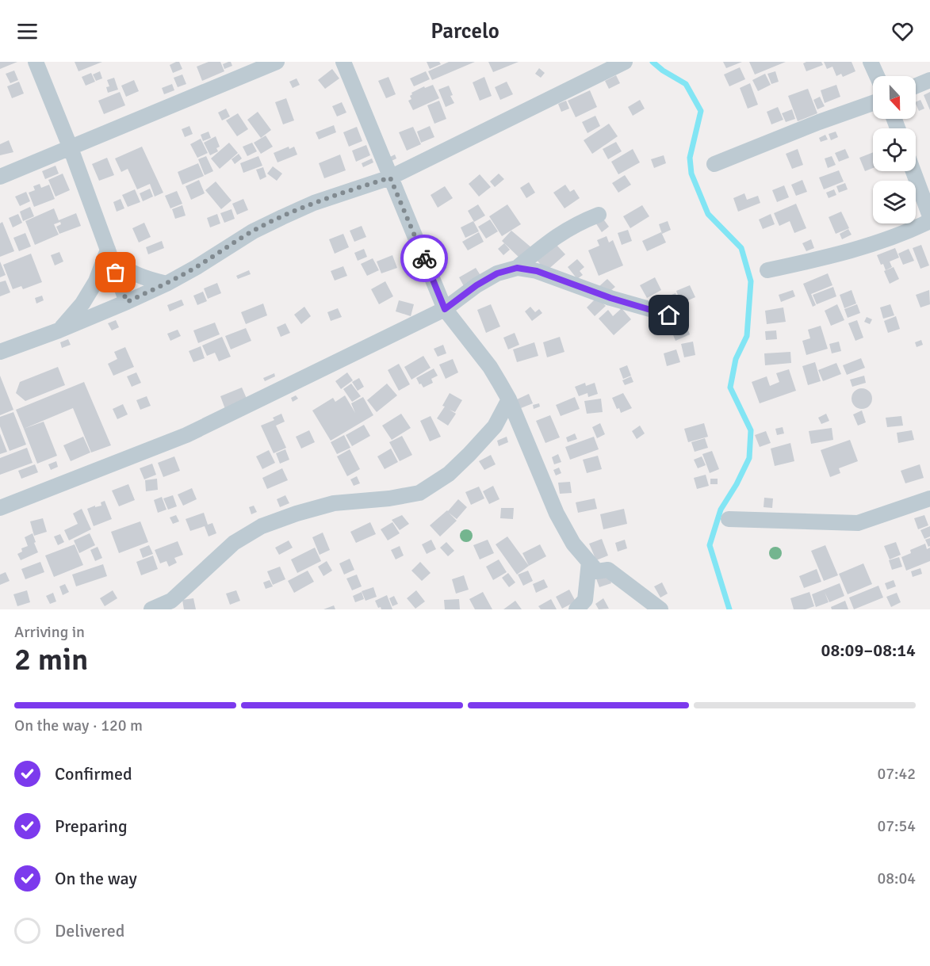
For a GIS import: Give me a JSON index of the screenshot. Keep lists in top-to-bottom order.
{
  "north": "bottom",
  "page": {
    "header": "Parcelo",
    "heading": ["2 min", "Arriving in", "08:09–08:14"],
    "bar": "On the way · 120 m",
    "list": [
      ["Confirmed", "07:42"],
      ["Preparing", "07:54"],
      ["On the way", "08:04"],
      "Delivered"
    ]
  }
}
